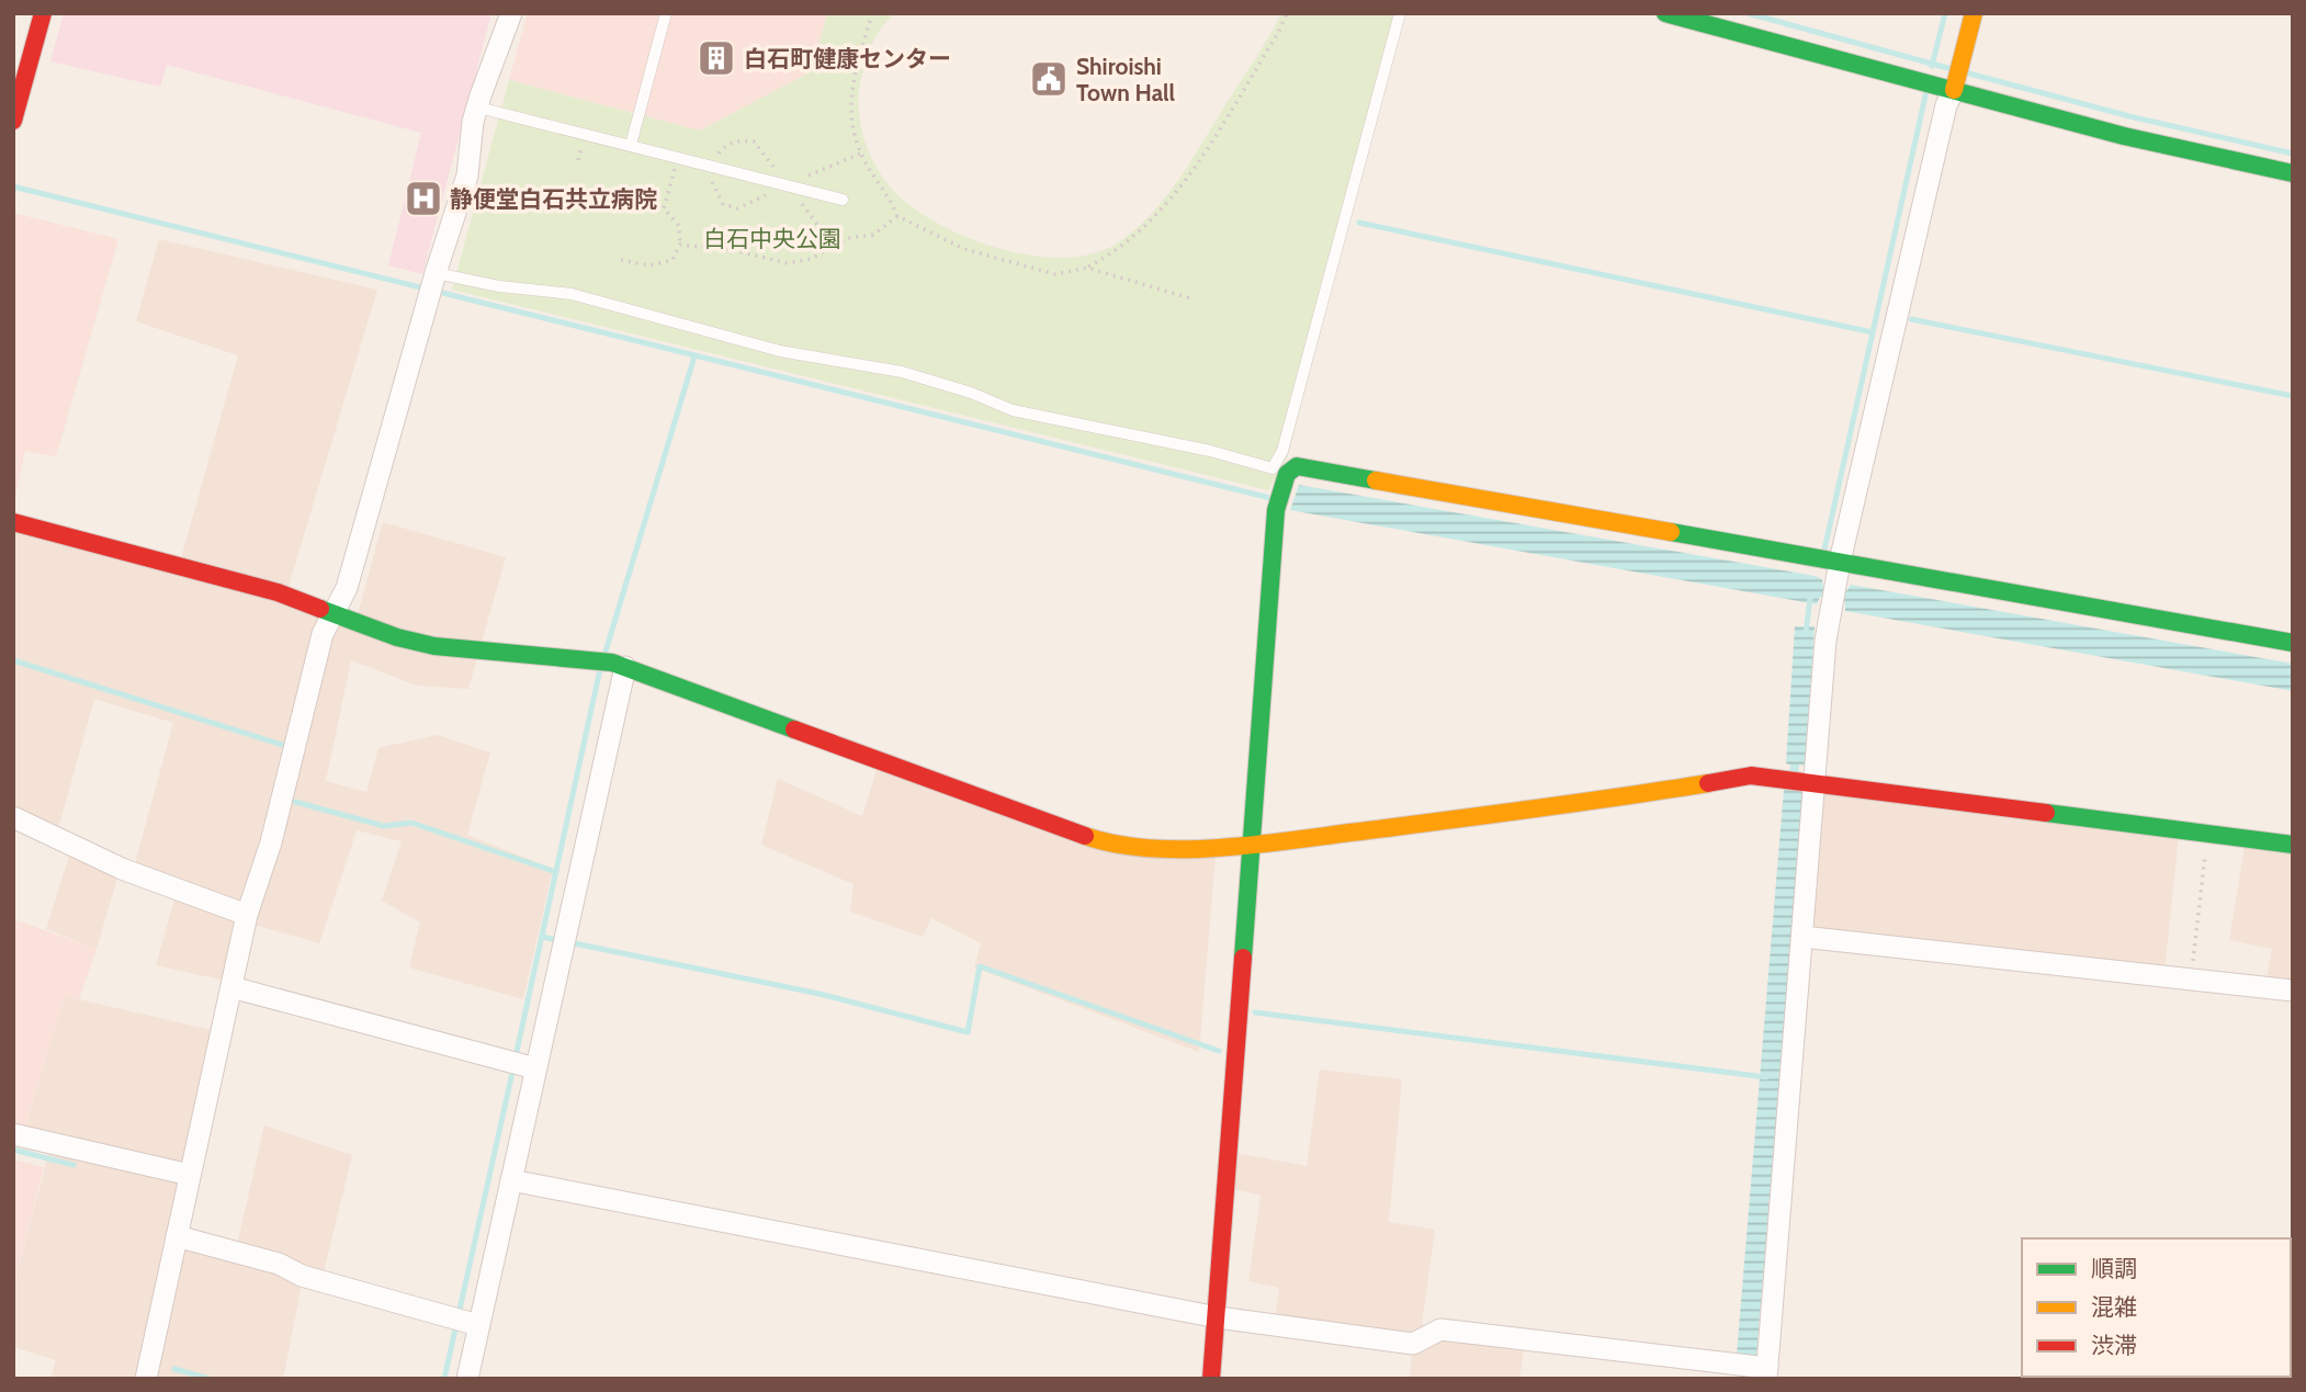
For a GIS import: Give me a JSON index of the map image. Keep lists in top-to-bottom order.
{
  "parks": ["白石中央公園"],
  "places": {
    "building": ["白石町健康センター"],
    "public building": ["Shiroishi Town Hall"],
    "hospital": ["静便堂白石共立病院"]
  },
  "legend": ["順調", "混雑", "渋滞"]
}
